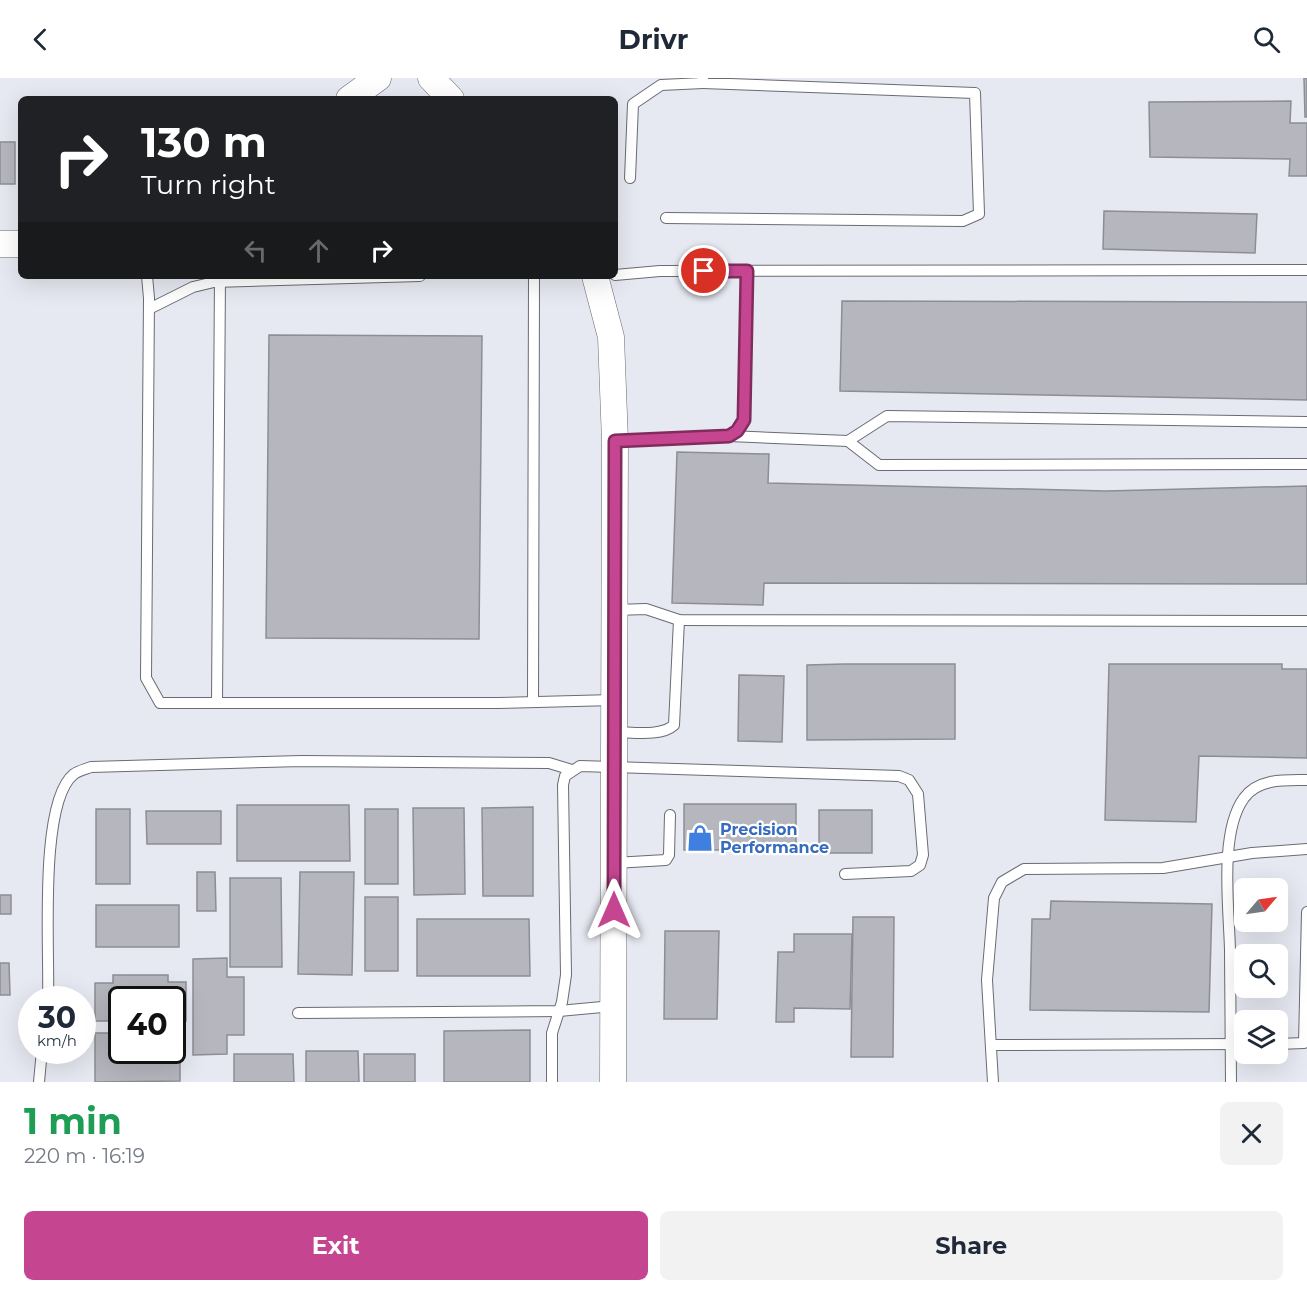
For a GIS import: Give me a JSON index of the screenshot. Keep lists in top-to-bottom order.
{
  "places": {
    "shop": ["Precision Performance"]
  },
  "north": "top right",
  "page": {
    "header": "Drivr",
    "turn": ["130 m", "Turn right"],
    "speed": "30 km/h",
    "limit": "40",
    "heading": ["1 min", "220 m · 16:19"],
    "buttons": ["Exit", "Share"]
  }
}
